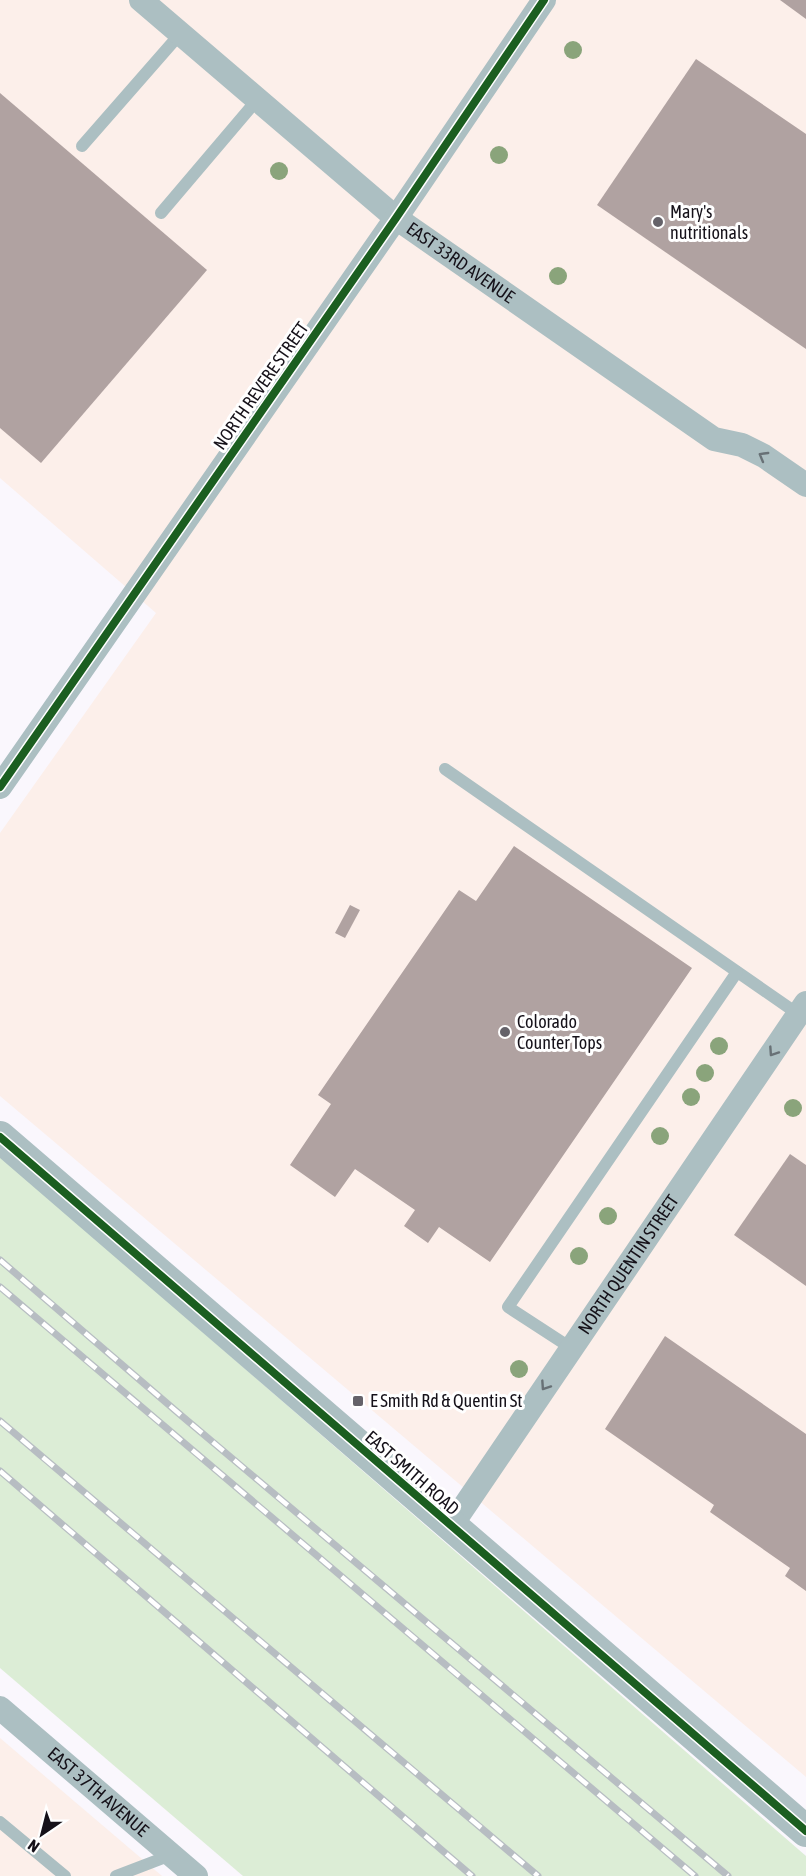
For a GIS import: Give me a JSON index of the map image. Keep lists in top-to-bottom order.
{
  "streets": {
    "street": [
      "EAST 33RD AVENUE",
      "NORTH REVERE STREET",
      "NORTH QUENTIN STREET",
      "EAST SMITH ROAD",
      "EAST 37TH AVENUE"
    ]
  },
  "crossings": [
    ["EAST 33RD AVENUE", "NORTH REVERE STREET"],
    ["NORTH QUENTIN STREET", "EAST SMITH ROAD"]
  ],
  "one_way": ["EAST 33RD AVENUE", "NORTH QUENTIN STREET"],
  "places": {
    "other": ["Mary's nutritionals", "Colorado Counter Tops"],
    "transit": ["E Smith Rd & Quentin St"]
  },
  "north": "bottom left"
}
